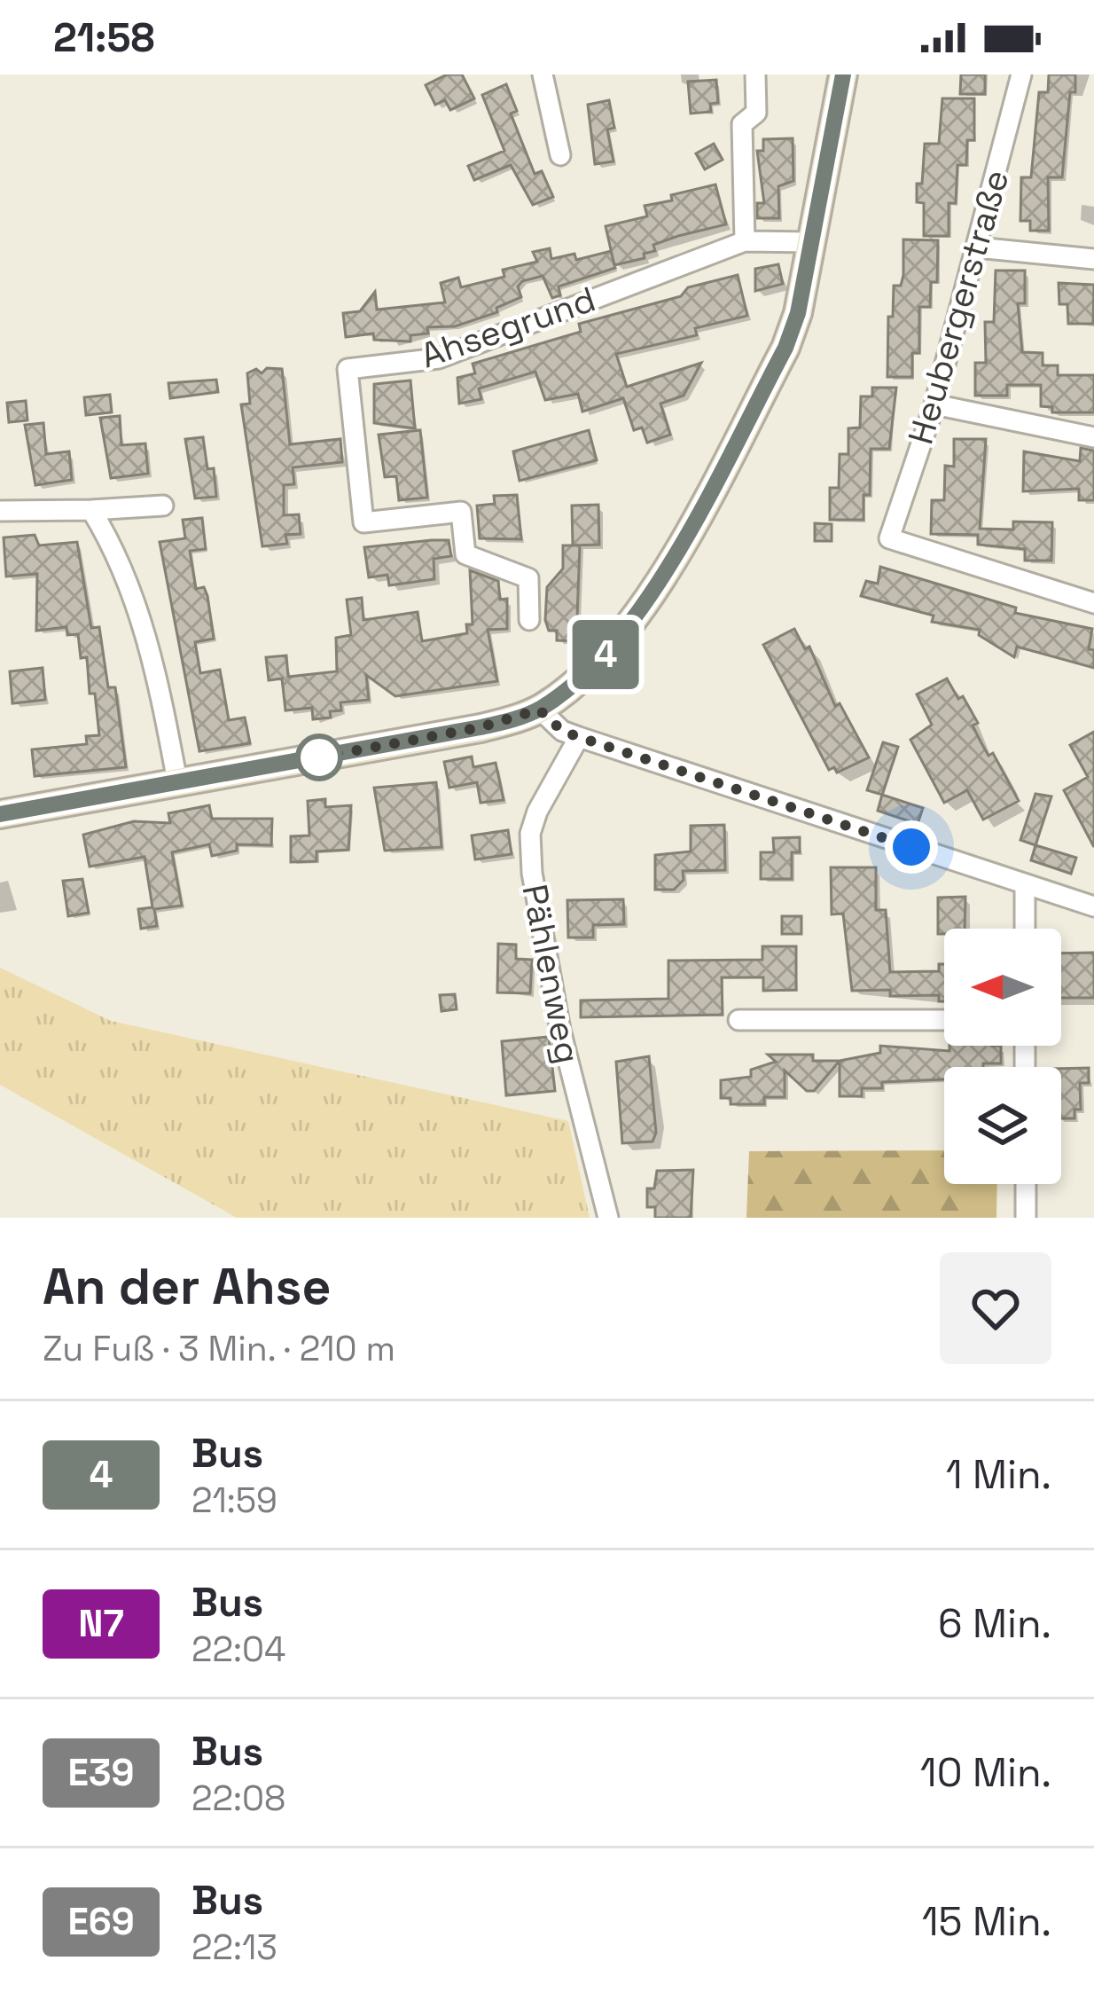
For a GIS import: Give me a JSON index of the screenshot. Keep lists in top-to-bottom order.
{
  "streets": {
    "street": ["Heubergerstraße", "Ahsegrund", "Pählenweg"]
  },
  "lines": ["bus line 4"],
  "north": "left",
  "page": {
    "status": "21:58",
    "on_map": "4",
    "heading": ["An der Ahse", "Zu Fuß · 3 Min. · 210 m"],
    "list": [
      {
        "mark": "4",
        "name": "Bus",
        "note": "21:59",
        "value": "1 Min."
      },
      {
        "mark": "N7",
        "name": "Bus",
        "note": "22:04",
        "value": "6 Min."
      },
      {
        "mark": "E39",
        "name": "Bus",
        "note": "22:08",
        "value": "10 Min."
      },
      {
        "mark": "E69",
        "name": "Bus",
        "note": "22:13",
        "value": "15 Min."
      }
    ]
  }
}
